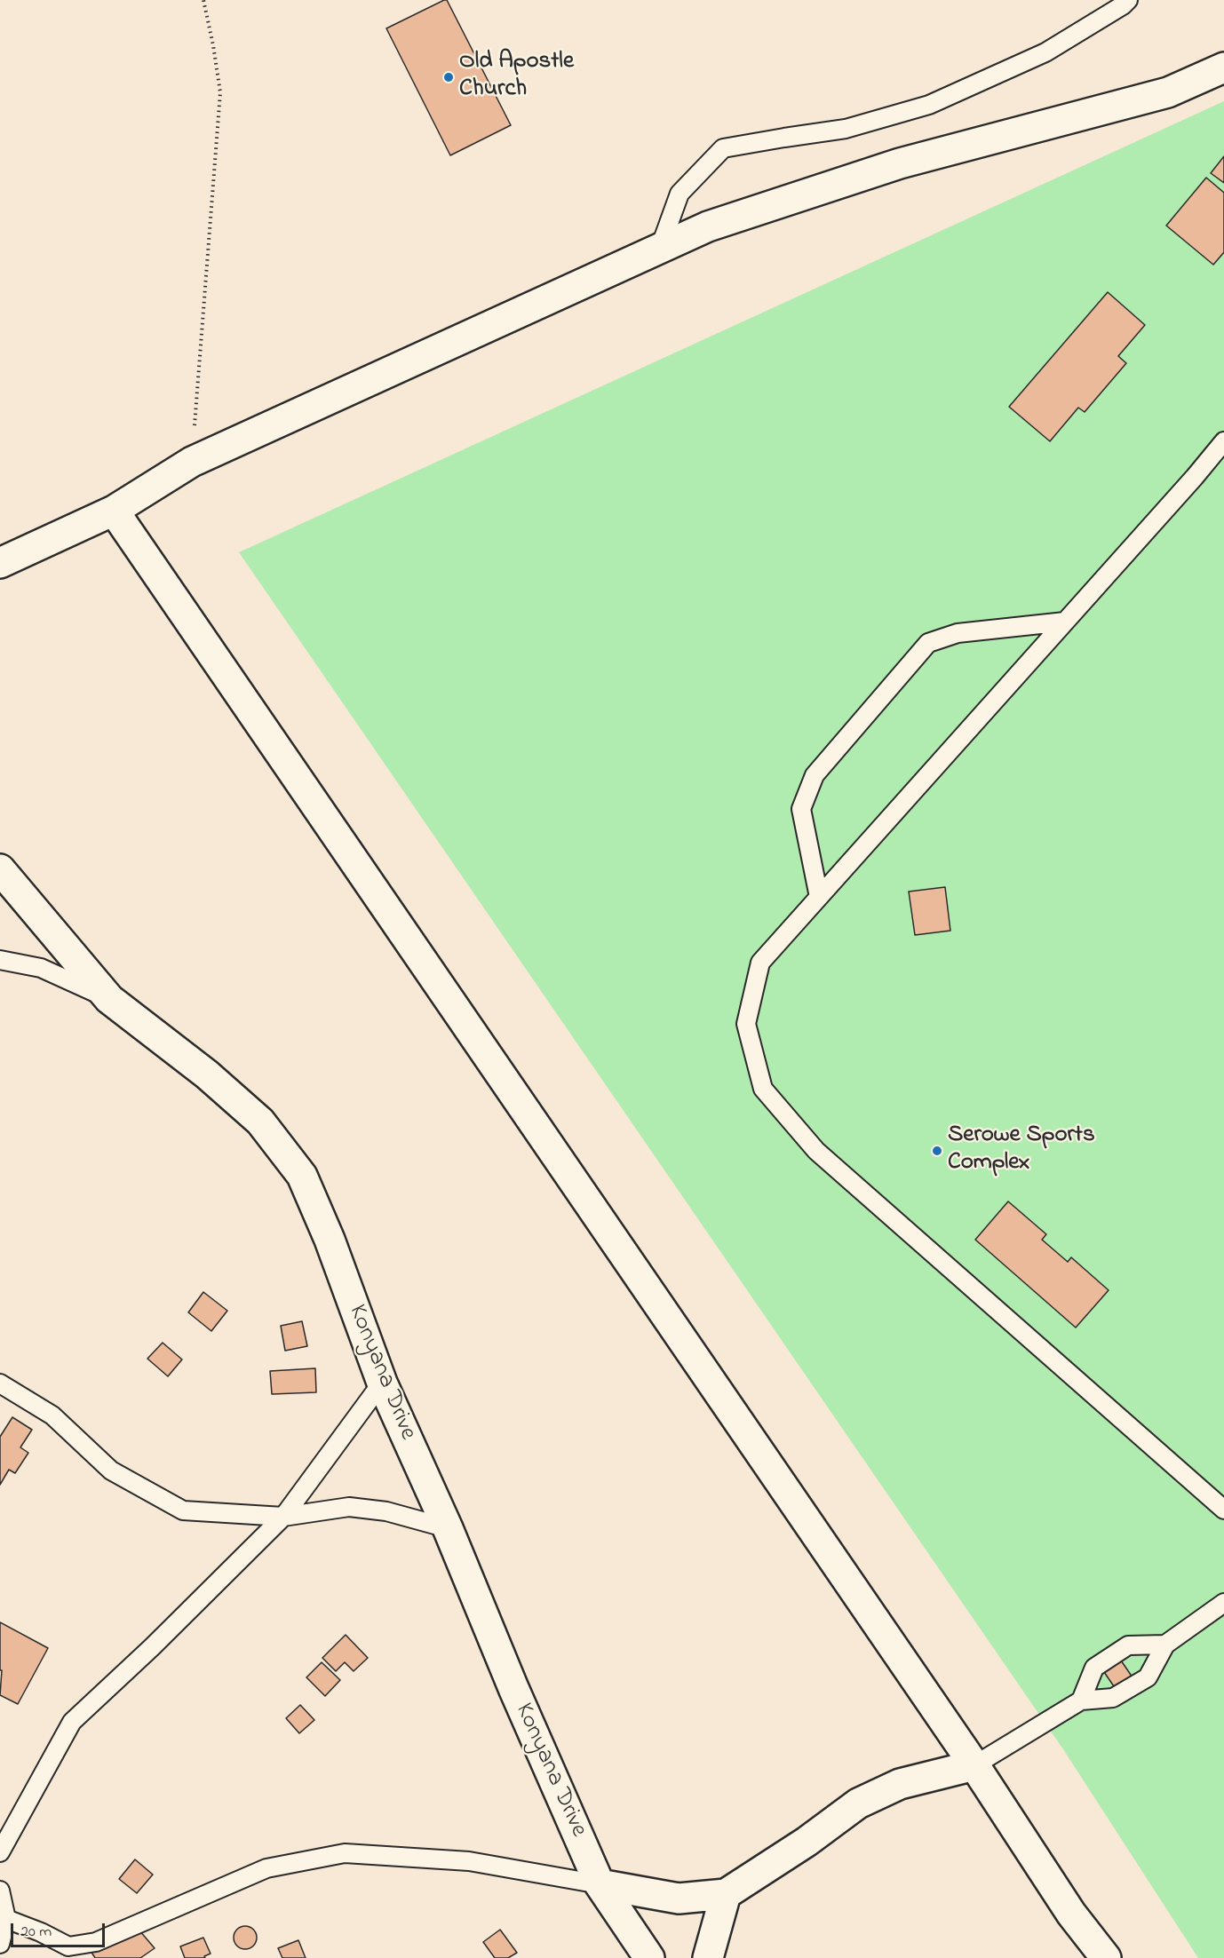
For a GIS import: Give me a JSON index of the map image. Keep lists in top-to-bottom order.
{
  "streets": {
    "street": ["Konyana Drive"]
  },
  "places": ["Old Apostle Church", "Serowe Sports Complex"],
  "scale_bar": "20 m"
}
